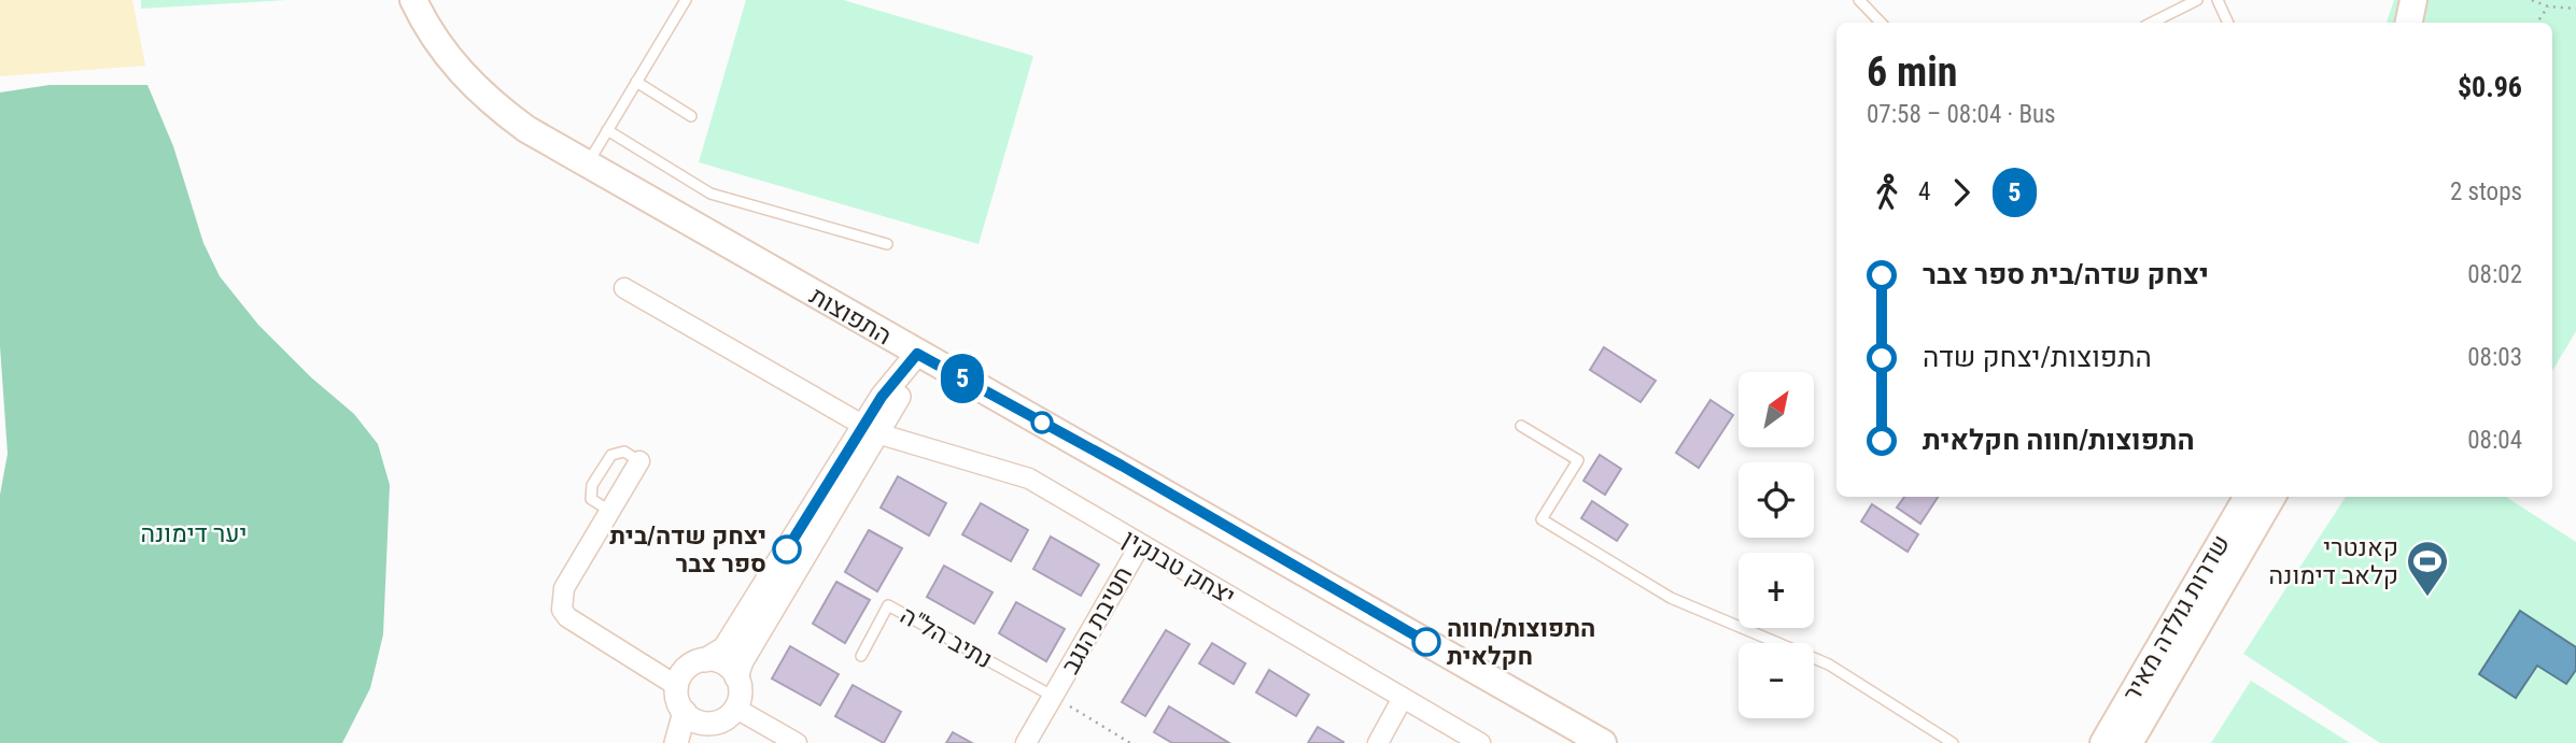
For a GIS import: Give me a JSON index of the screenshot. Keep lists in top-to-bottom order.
{
  "streets": {
    "main road": ["התפוצות", "שדרות גולדה מאיר"],
    "street": ["יצחק טבנקין", "חטיבת הנגב"],
    "lane": ["נתיב הל\"ה"]
  },
  "crossings": [
    ["יצחק טבנקין", "חטיבת הנגב"],
    ["חטיבת הנגב", "נתיב הל\"ה"]
  ],
  "parks": ["יער דימונה"],
  "places": {
    "other": ["יצחק שדה/בית ספר צבר", "התפוצות/חווה חקלאית"],
    "sports": ["קאנטרי קלאב דימונה"]
  },
  "lines": ["bus line 5"],
  "north": "top right",
  "page": {
    "on_map": "5",
    "heading": ["6 min", "07:58 – 08:04 · Bus", "$0.96"],
    "legs": ["4", "5", "2 stops"],
    "list": [
      {
        "name": "יצחק שדה/בית ספר צבר",
        "value": "08:02"
      },
      {
        "name": "התפוצות/יצחק שדה",
        "value": "08:03"
      },
      {
        "name": "התפוצות/חווה חקלאית",
        "value": "08:04"
      }
    ],
    "map_buttons": ["+", "−"]
  }
}
